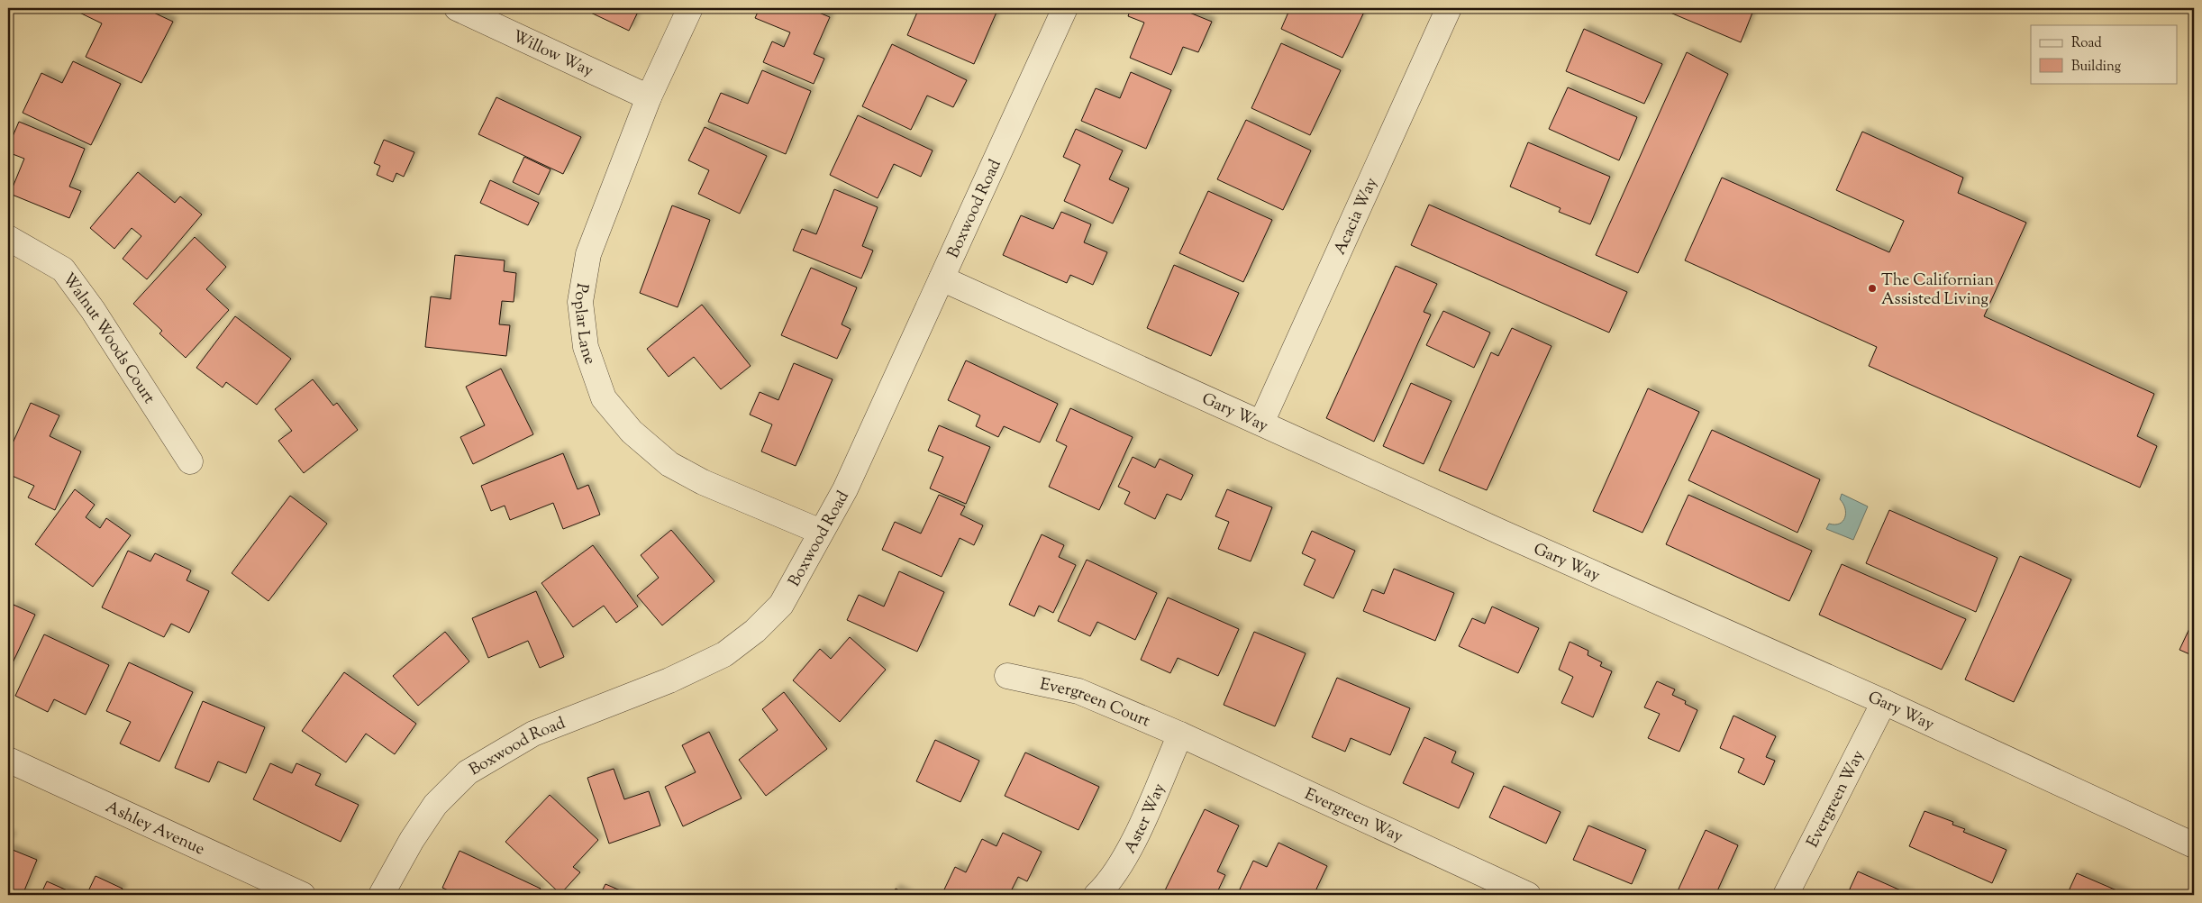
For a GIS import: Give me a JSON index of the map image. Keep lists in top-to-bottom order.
{
  "streets": {
    "street": [
      "Willow Way",
      "Boxwood Road",
      "Acacia Way",
      "Poplar Lane",
      "Walnut Woods Court",
      "Gary Way",
      "Evergreen Court",
      "Evergreen Way",
      "Aster Way",
      "Ashley Avenue"
    ]
  },
  "crossings": [
    ["Willow Way", "Poplar Lane"],
    ["Boxwood Road", "Poplar Lane"],
    ["Boxwood Road", "Gary Way"],
    ["Acacia Way", "Gary Way"],
    ["Gary Way", "Evergreen Way"],
    ["Evergreen Court", "Evergreen Way"],
    ["Evergreen Court", "Aster Way"],
    ["Evergreen Way", "Aster Way"]
  ],
  "places": ["The Californian Assisted Living"],
  "legend": ["Road", "Building"]
}
